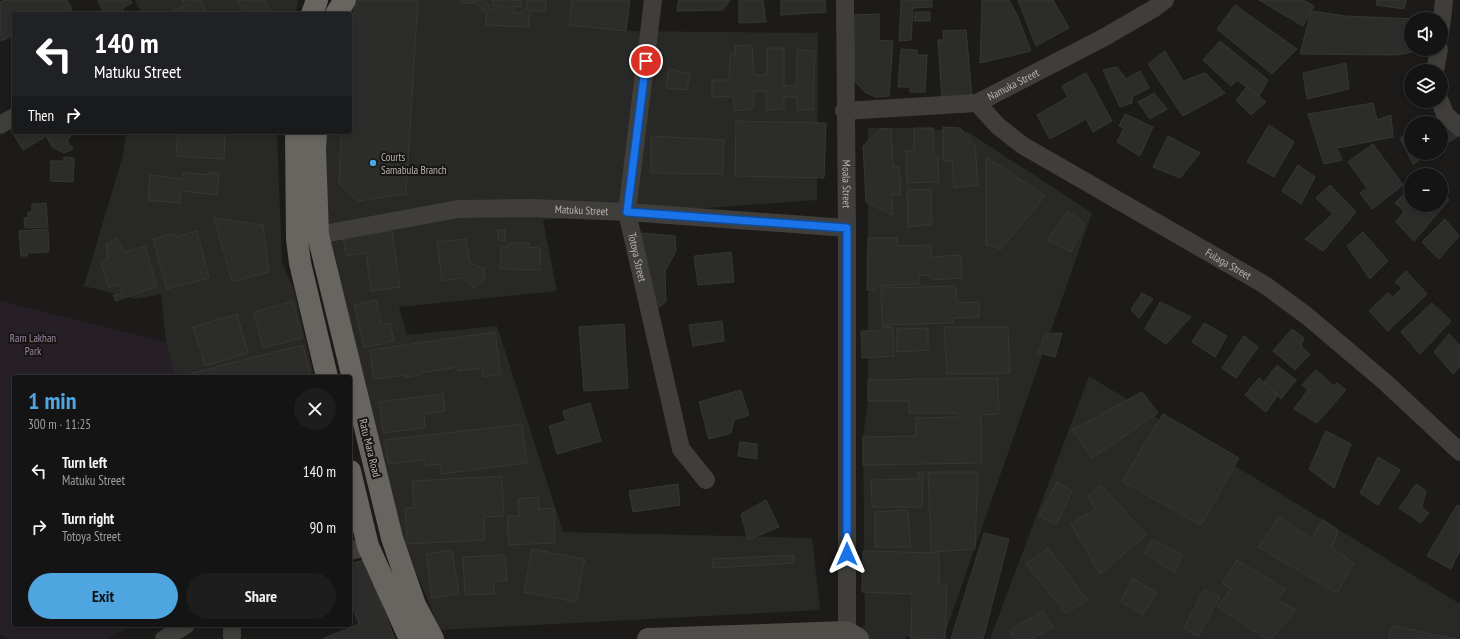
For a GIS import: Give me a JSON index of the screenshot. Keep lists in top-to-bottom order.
{
  "streets": {
    "highway": ["Ratu Mara Road"],
    "street": [
      "Namuka Street",
      "Moala Street",
      "Matuku Street",
      "Totoya Street",
      "Fulaga Street"
    ]
  },
  "crossings": [
    ["Namuka Street", "Moala Street"],
    ["Namuka Street", "Fulaga Street"],
    ["Moala Street", "Matuku Street"],
    ["Matuku Street", "Totoya Street"],
    ["Matuku Street", "Ratu Mara Road"]
  ],
  "parks": ["Ram Lakhan Park"],
  "places": ["Courts Samabula Branch"],
  "page": {
    "map_buttons": ["+", "−"],
    "turn": ["140 m", "Matuku Street"],
    "then": "Then",
    "heading": ["1 min", "300 m · 11:25"],
    "list": [
      {
        "name": "Turn left",
        "note": "Matuku Street",
        "value": "140 m"
      },
      {
        "name": "Turn right",
        "note": "Totoya Street",
        "value": "90 m"
      }
    ],
    "buttons": ["Exit", "Share"]
  }
}
